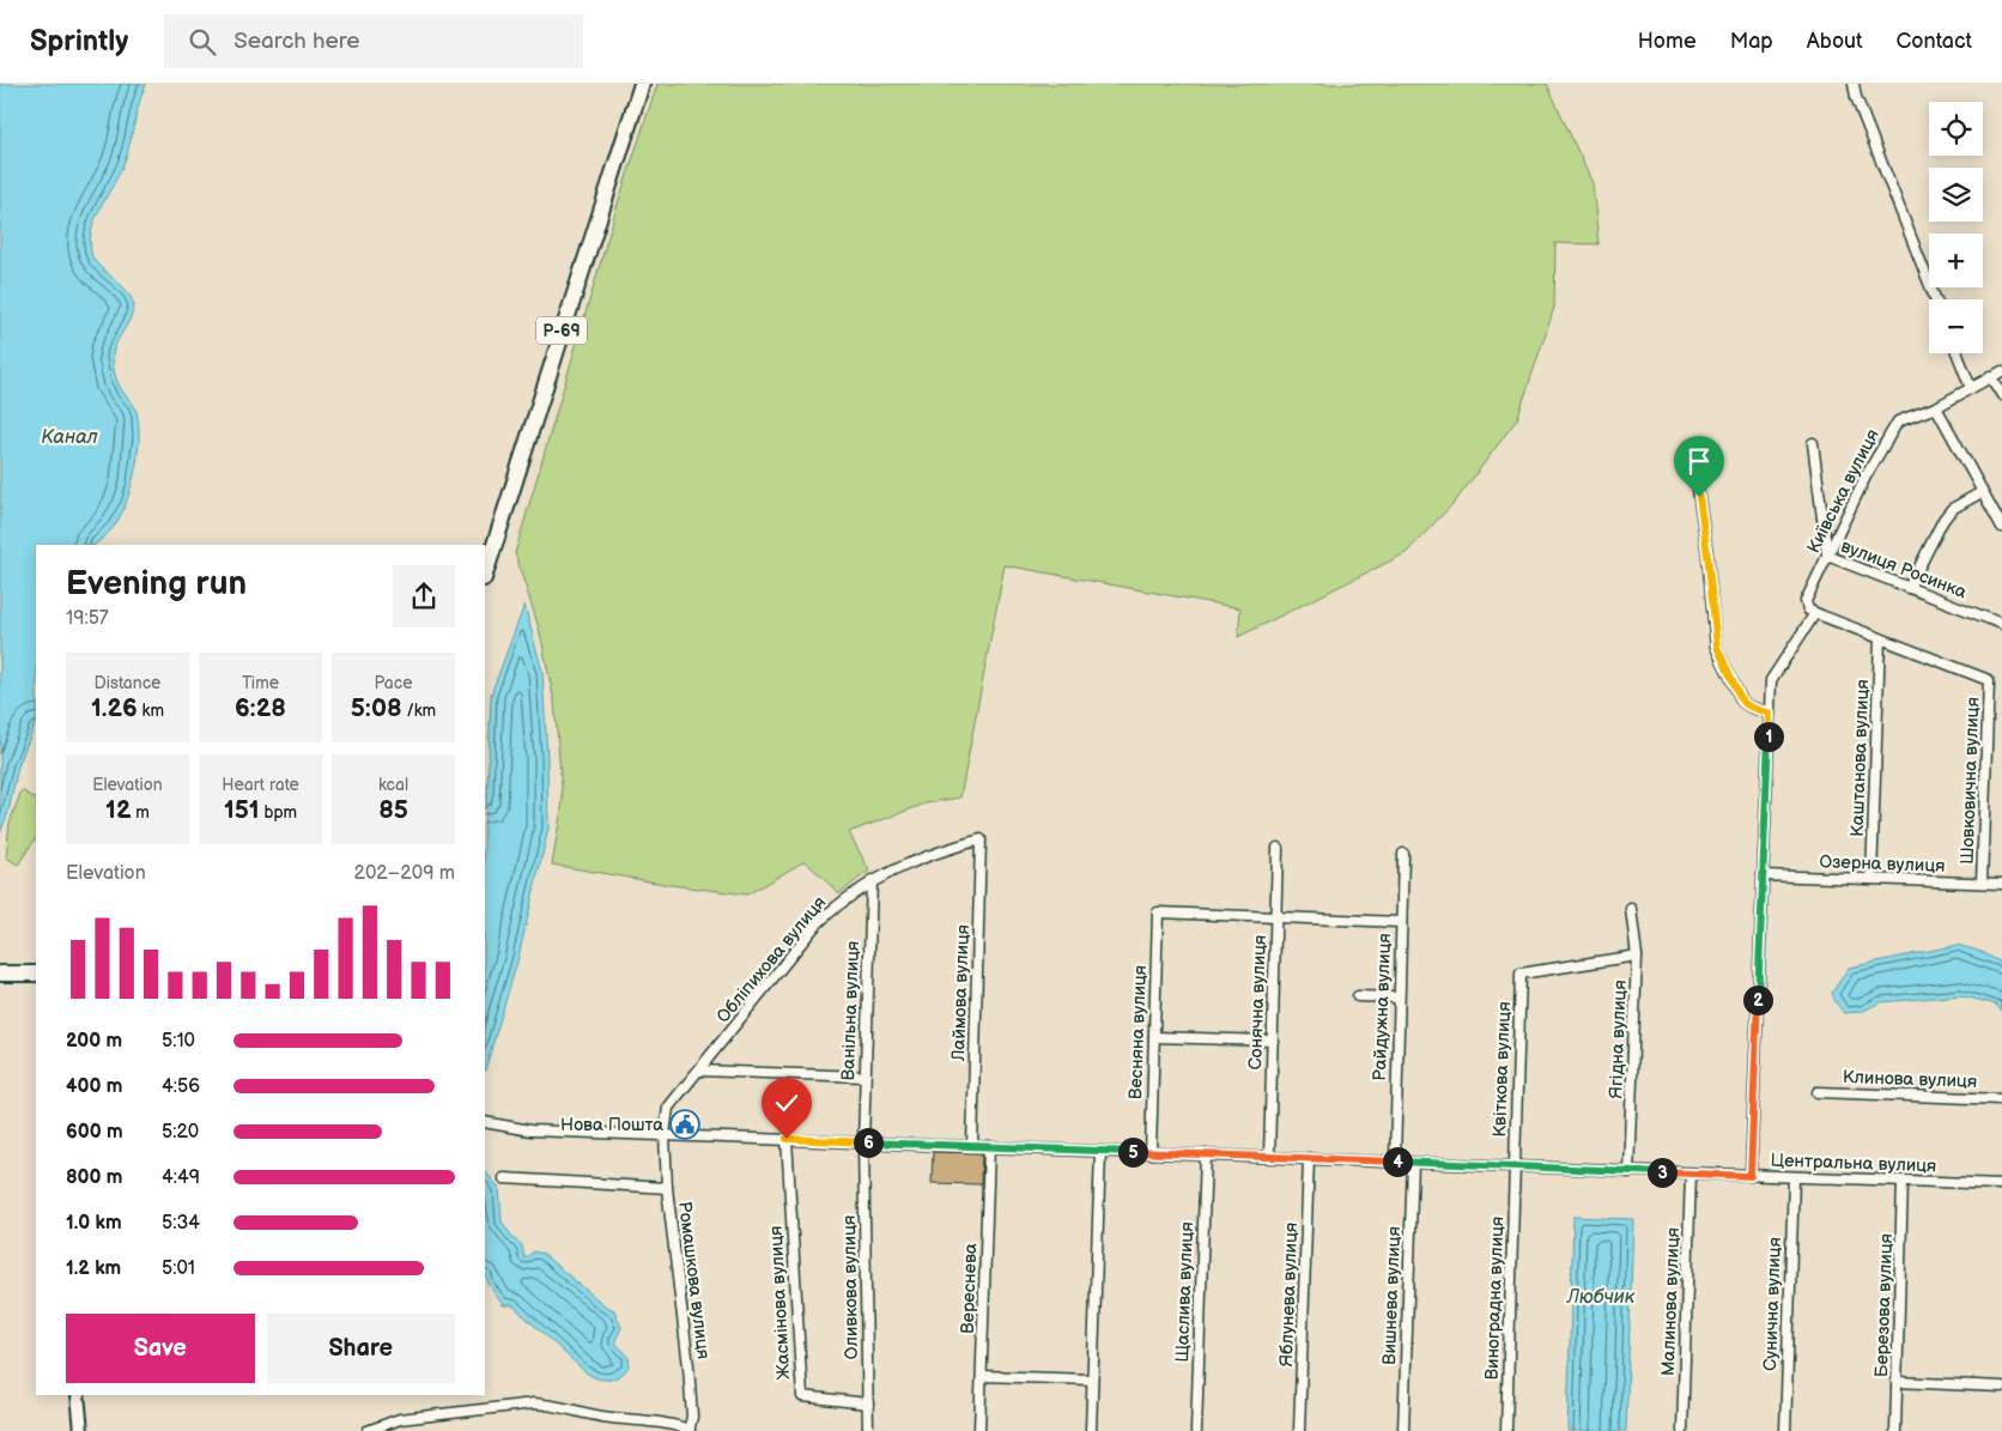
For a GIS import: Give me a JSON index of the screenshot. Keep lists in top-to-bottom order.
{
  "streets": {
    "main road": ["Р-69"],
    "street": [
      "Київська вулиця",
      "вулиця Росинка",
      "Каштанова вулиця",
      "Шовковична вулиця",
      "Озерна вулиця",
      "Обліпихова вулиця",
      "Лаймова вулиця",
      "Сонячна вулиця",
      "Райдужна вулиця",
      "Ванільна вулиця",
      "Весняна вулиця",
      "Ягідна вулиця",
      "Квіткова вулиця",
      "Клинова вулиця",
      "Центральна вулиця",
      "Ромашкова вулиця",
      "Оливкова вулиця",
      "Вереснева",
      "Щаслива вулиця",
      "Яблунева вулиця",
      "Вишнева вулиця",
      "Виноградна вулиця",
      "Малинова вулиця",
      "Жасмінова вулиця",
      "Сунична вулиця",
      "Березова вулиця"
    ]
  },
  "crossings": [
    ["Київська вулиця", "вулиця Росинка"],
    ["Каштанова вулиця", "Шовковична вулиця"],
    ["Каштанова вулиця", "Озерна вулиця"],
    ["Шовковична вулиця", "Озерна вулиця"],
    ["Обліпихова вулиця", "Лаймова вулиця"],
    ["Обліпихова вулиця", "Ванільна вулиця"],
    ["Обліпихова вулиця", "Центральна вулиця"],
    ["Обліпихова вулиця", "Ромашкова вулиця"],
    ["Лаймова вулиця", "Центральна вулиця"],
    ["Сонячна вулиця", "Весняна вулиця"],
    ["Сонячна вулиця", "Центральна вулиця"],
    ["Райдужна вулиця", "Центральна вулиця"],
    ["Ванільна вулиця", "Центральна вулиця"],
    ["Ванільна вулиця", "Оливкова вулиця"],
    ["Весняна вулиця", "Центральна вулиця"],
    ["Ягідна вулиця", "Квіткова вулиця"],
    ["Ягідна вулиця", "Центральна вулиця"],
    ["Квіткова вулиця", "Центральна вулиця"],
    ["Квіткова вулиця", "Виноградна вулиця"],
    ["Центральна вулиця", "Ромашкова вулиця"],
    ["Центральна вулиця", "Оливкова вулиця"],
    ["Центральна вулиця", "Вереснева"],
    ["Центральна вулиця", "Щаслива вулиця"],
    ["Центральна вулиця", "Яблунева вулиця"],
    ["Центральна вулиця", "Вишнева вулиця"],
    ["Центральна вулиця", "Виноградна вулиця"],
    ["Центральна вулиця", "Малинова вулиця"],
    ["Центральна вулиця", "Жасмінова вулиця"],
    ["Центральна вулиця", "Сунична вулиця"],
    ["Центральна вулиця", "Березова вулиця"],
    ["Оливкова вулиця", "Жасмінова вулиця"]
  ],
  "water": ["Канал", "Любчик"],
  "places": {
    "public building": ["Нова Пошта"]
  },
  "page": {
    "header": "Sprintly",
    "search": "Search here",
    "nav": [
      "Home",
      "Map",
      "About",
      "Contact"
    ],
    "map_buttons": ["+", "−"],
    "heading": ["Evening run", "19:57"],
    "stats": [
      ["Distance", "1.26 km"],
      ["Time", "6:28"],
      ["Pace", "5:08 /km"],
      ["Elevation", "12 m"],
      ["Heart rate", "151 bpm"],
      ["kcal", "85"]
    ],
    "pins": [
      "1",
      "2",
      "6",
      "5",
      "4",
      "3"
    ],
    "chart": ["Elevation", "202–209 m"],
    "list": [
      {
        "name": "200 m",
        "note": "5:10"
      },
      {
        "name": "400 m",
        "note": "4:56"
      },
      {
        "name": "600 m",
        "note": "5:20"
      },
      {
        "name": "800 m",
        "note": "4:49"
      },
      {
        "name": "1.0 km",
        "note": "5:34"
      },
      {
        "name": "1.2 km",
        "note": "5:01"
      }
    ],
    "buttons": ["Save", "Share"]
  }
}
